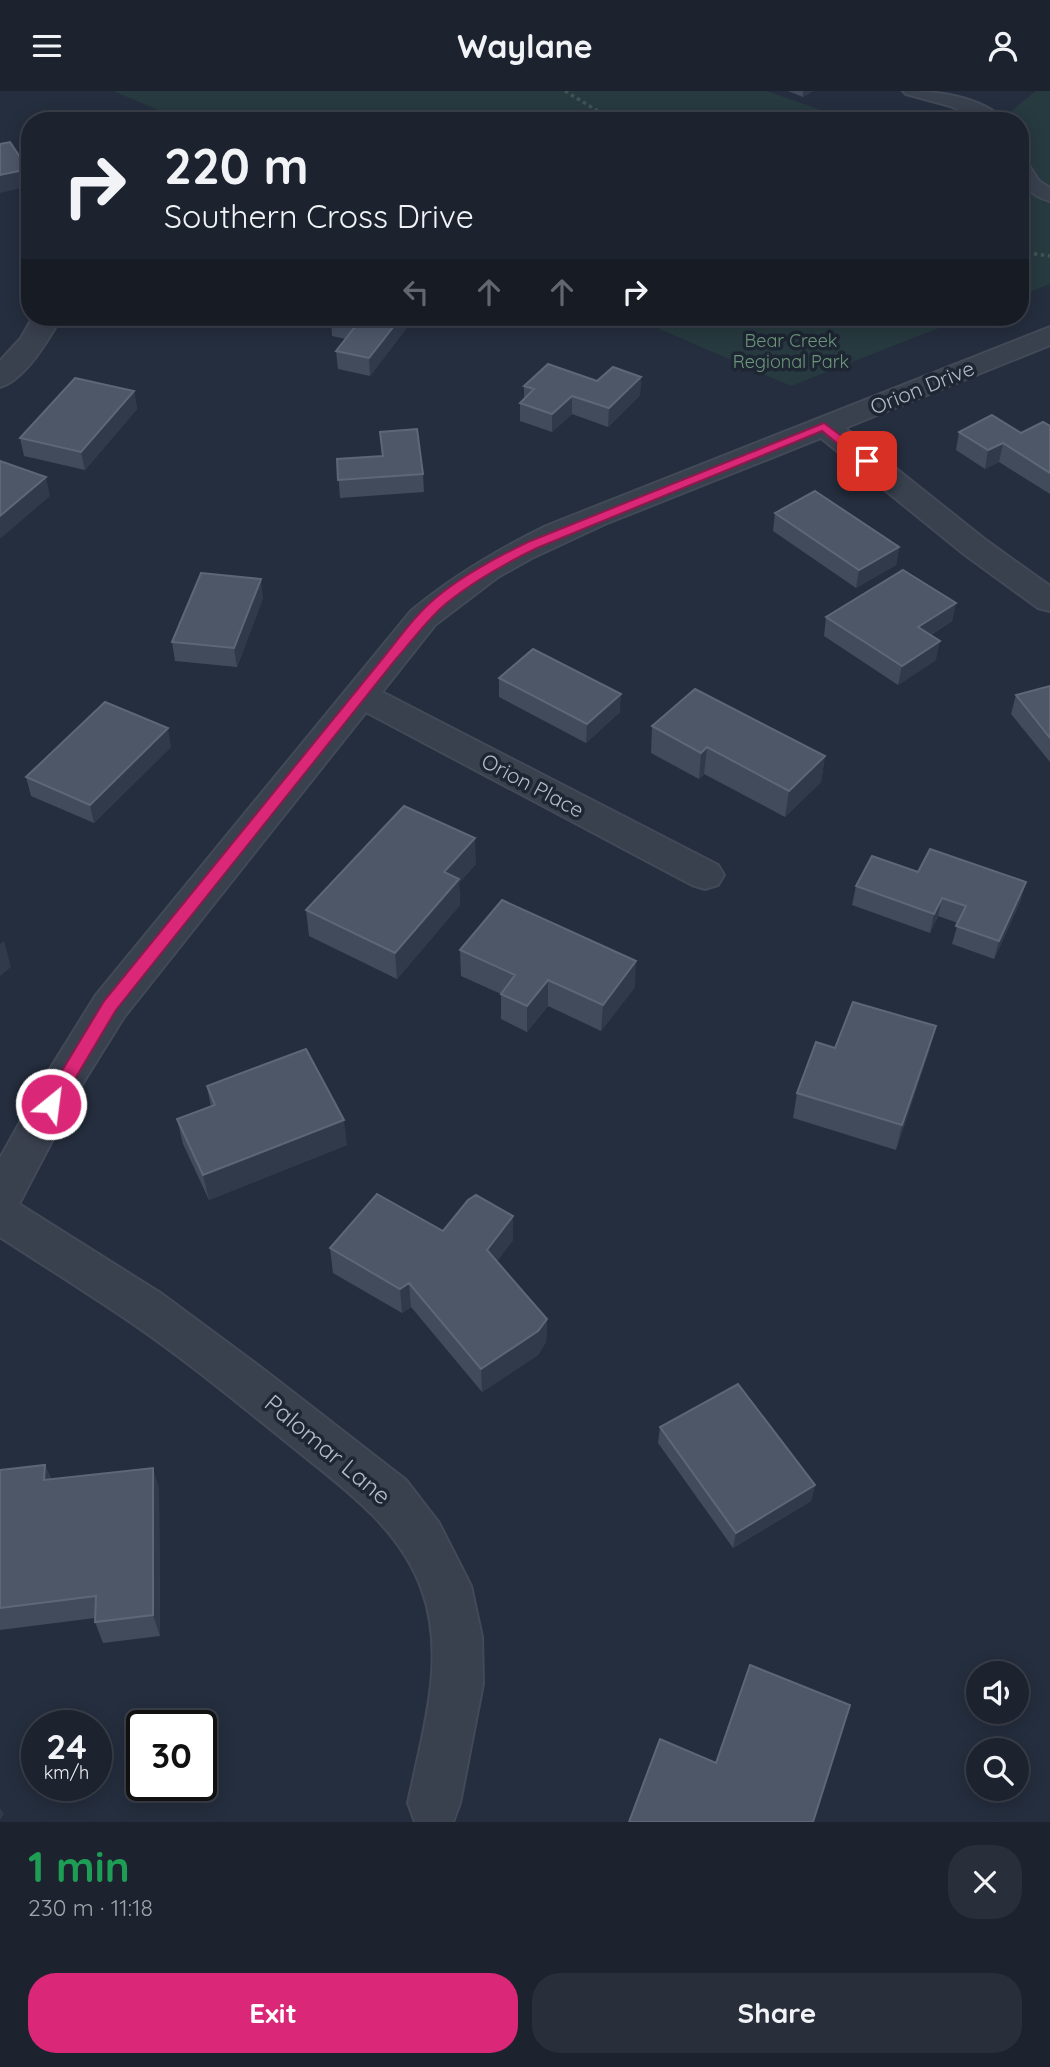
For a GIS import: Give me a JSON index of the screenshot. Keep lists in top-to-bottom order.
{
  "streets": {
    "street": ["Orion Drive", "Orion Place", "Palomar Lane"]
  },
  "crossings": [
    ["Orion Drive", "Orion Place"]
  ],
  "parks": ["Bear Creek Regional Park"],
  "page": {
    "header": "Waylane",
    "turn": ["220 m", "Southern Cross Drive"],
    "speed": "24 km/h",
    "limit": "30",
    "heading": ["1 min", "230 m · 11:18"],
    "buttons": ["Exit", "Share"]
  }
}
